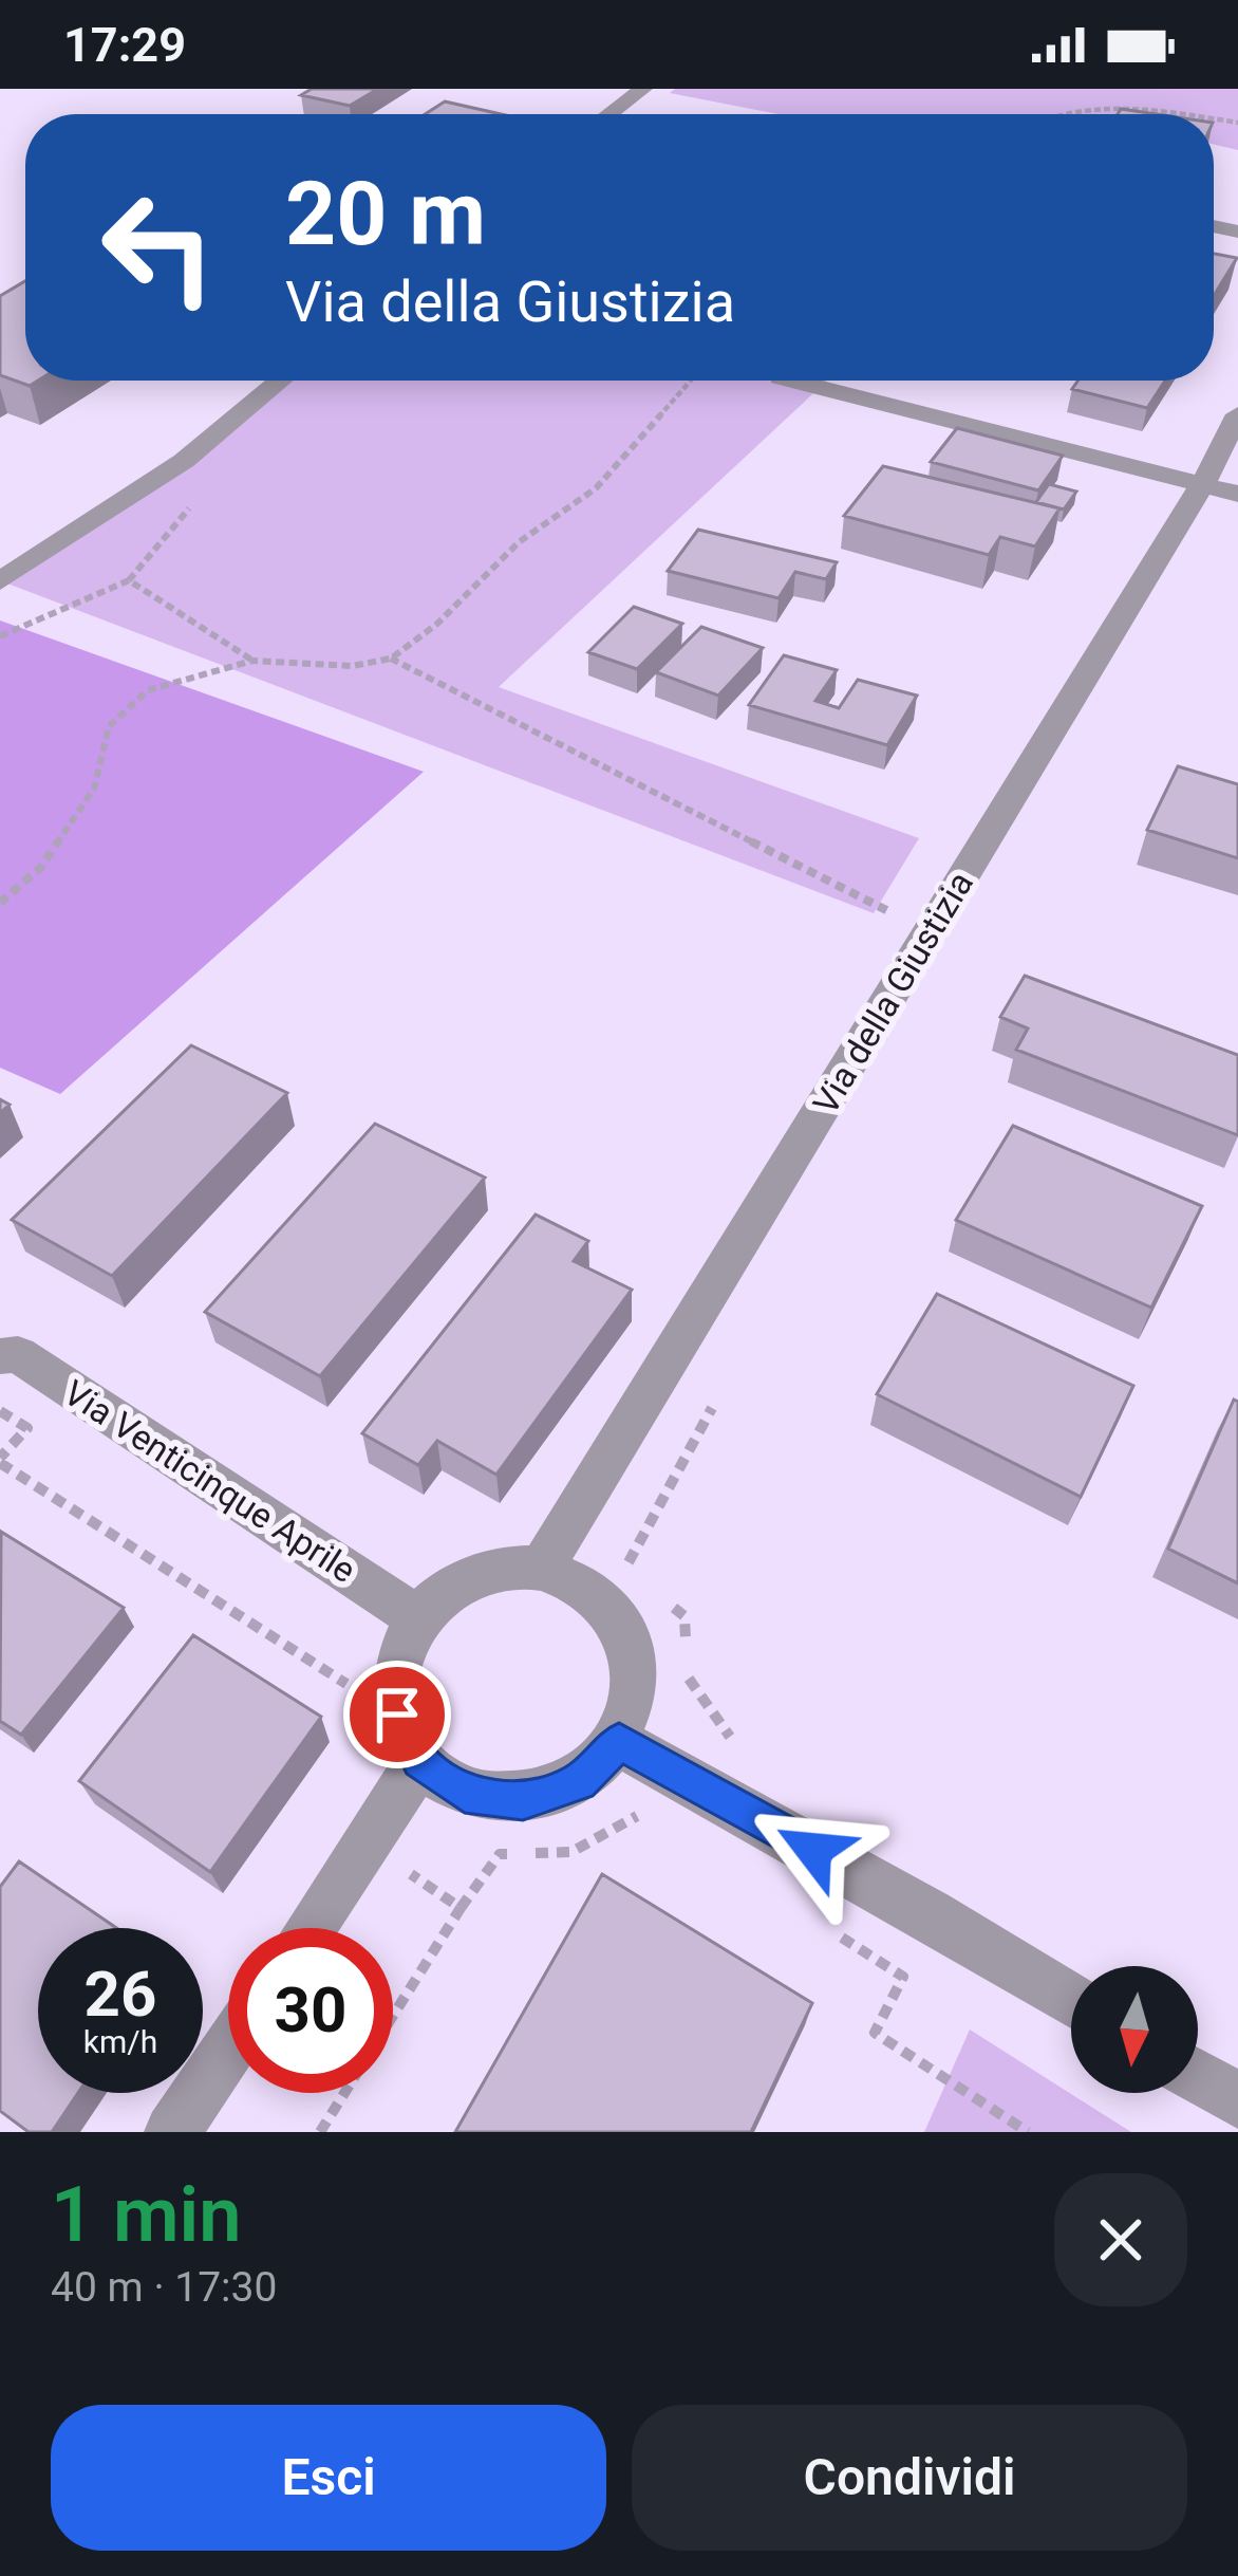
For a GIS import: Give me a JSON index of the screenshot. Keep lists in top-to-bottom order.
{
  "streets": {
    "street": ["Via della Giustizia", "Via Venticinque Aprile"]
  },
  "crossings": [
    ["Via della Giustizia", "Via Venticinque Aprile"]
  ],
  "north": "bottom",
  "page": {
    "status": "17:29",
    "turn": ["20 m", "Via della Giustizia"],
    "speed": "26 km/h",
    "limit": "30",
    "heading": ["1 min", "40 m · 17:30"],
    "buttons": ["Esci", "Condividi"]
  }
}
